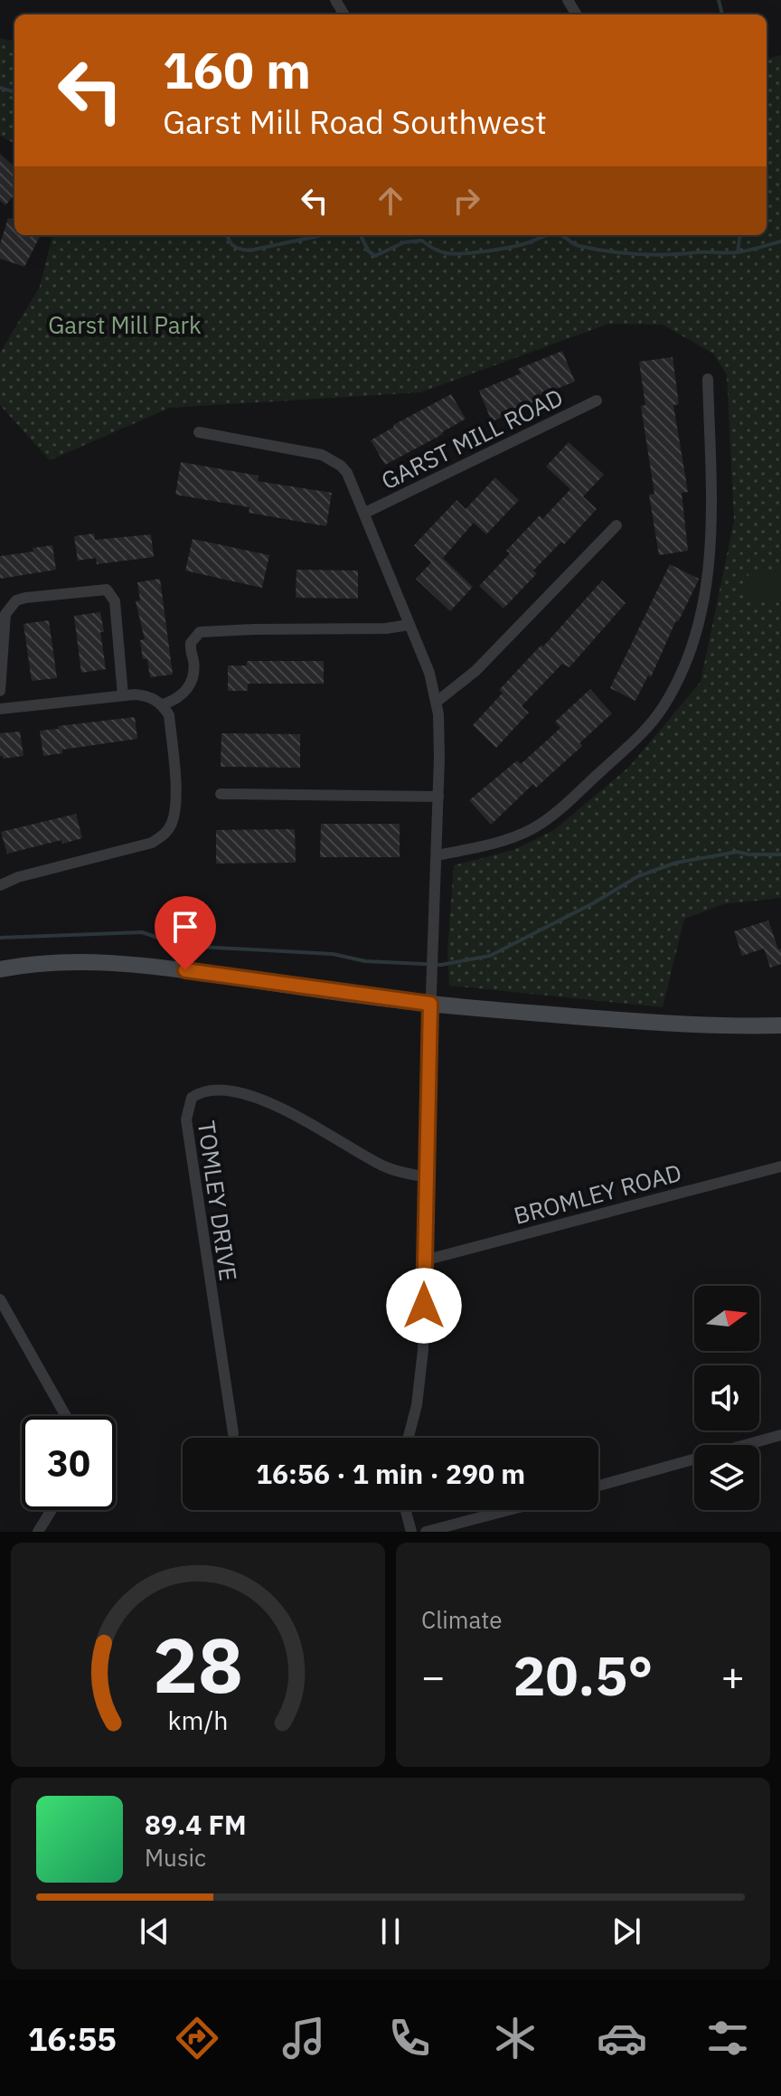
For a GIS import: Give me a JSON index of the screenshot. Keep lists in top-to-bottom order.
{
  "streets": {
    "street": ["GARST MILL ROAD", "BROMLEY ROAD", "TOMLEY DRIVE"]
  },
  "crossings": [
    ["GARST MILL ROAD", "BROMLEY ROAD"],
    ["GARST MILL ROAD", "TOMLEY DRIVE"]
  ],
  "parks": ["Garst Mill Park"],
  "north": "right",
  "page": {
    "turn": ["160 m", "Garst Mill Road Southwest"],
    "limit": "30",
    "trip": "16:56 · 1 min · 290 m",
    "tile": "Climate",
    "heat": ["−", "20.5°", "+"],
    "song": ["89.4 FM", "Music"],
    "tabs": "16:55",
    "gauge": ["28", "km/h"]
  }
}
